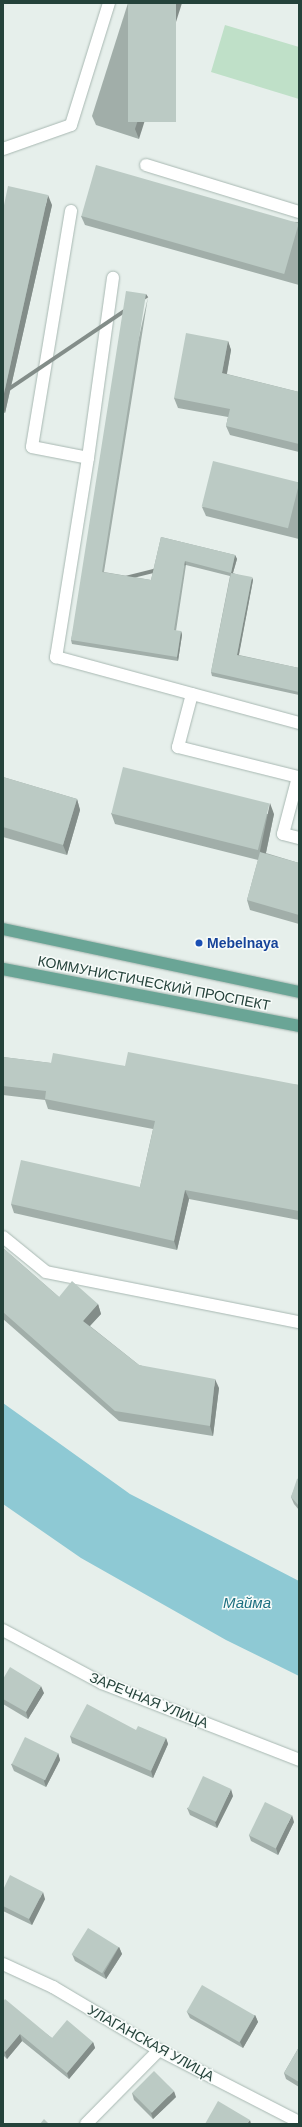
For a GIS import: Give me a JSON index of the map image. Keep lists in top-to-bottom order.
{
  "streets": {
    "main road": ["КОММУНИСТИЧЕСКИЙ ПРОСПЕКТ"],
    "street": ["ЗАРЕЧНАЯ УЛИЦА", "УЛАГАНСКАЯ УЛИЦА"]
  },
  "water": ["Майма"],
  "places": ["Mebelnaya"]
}
